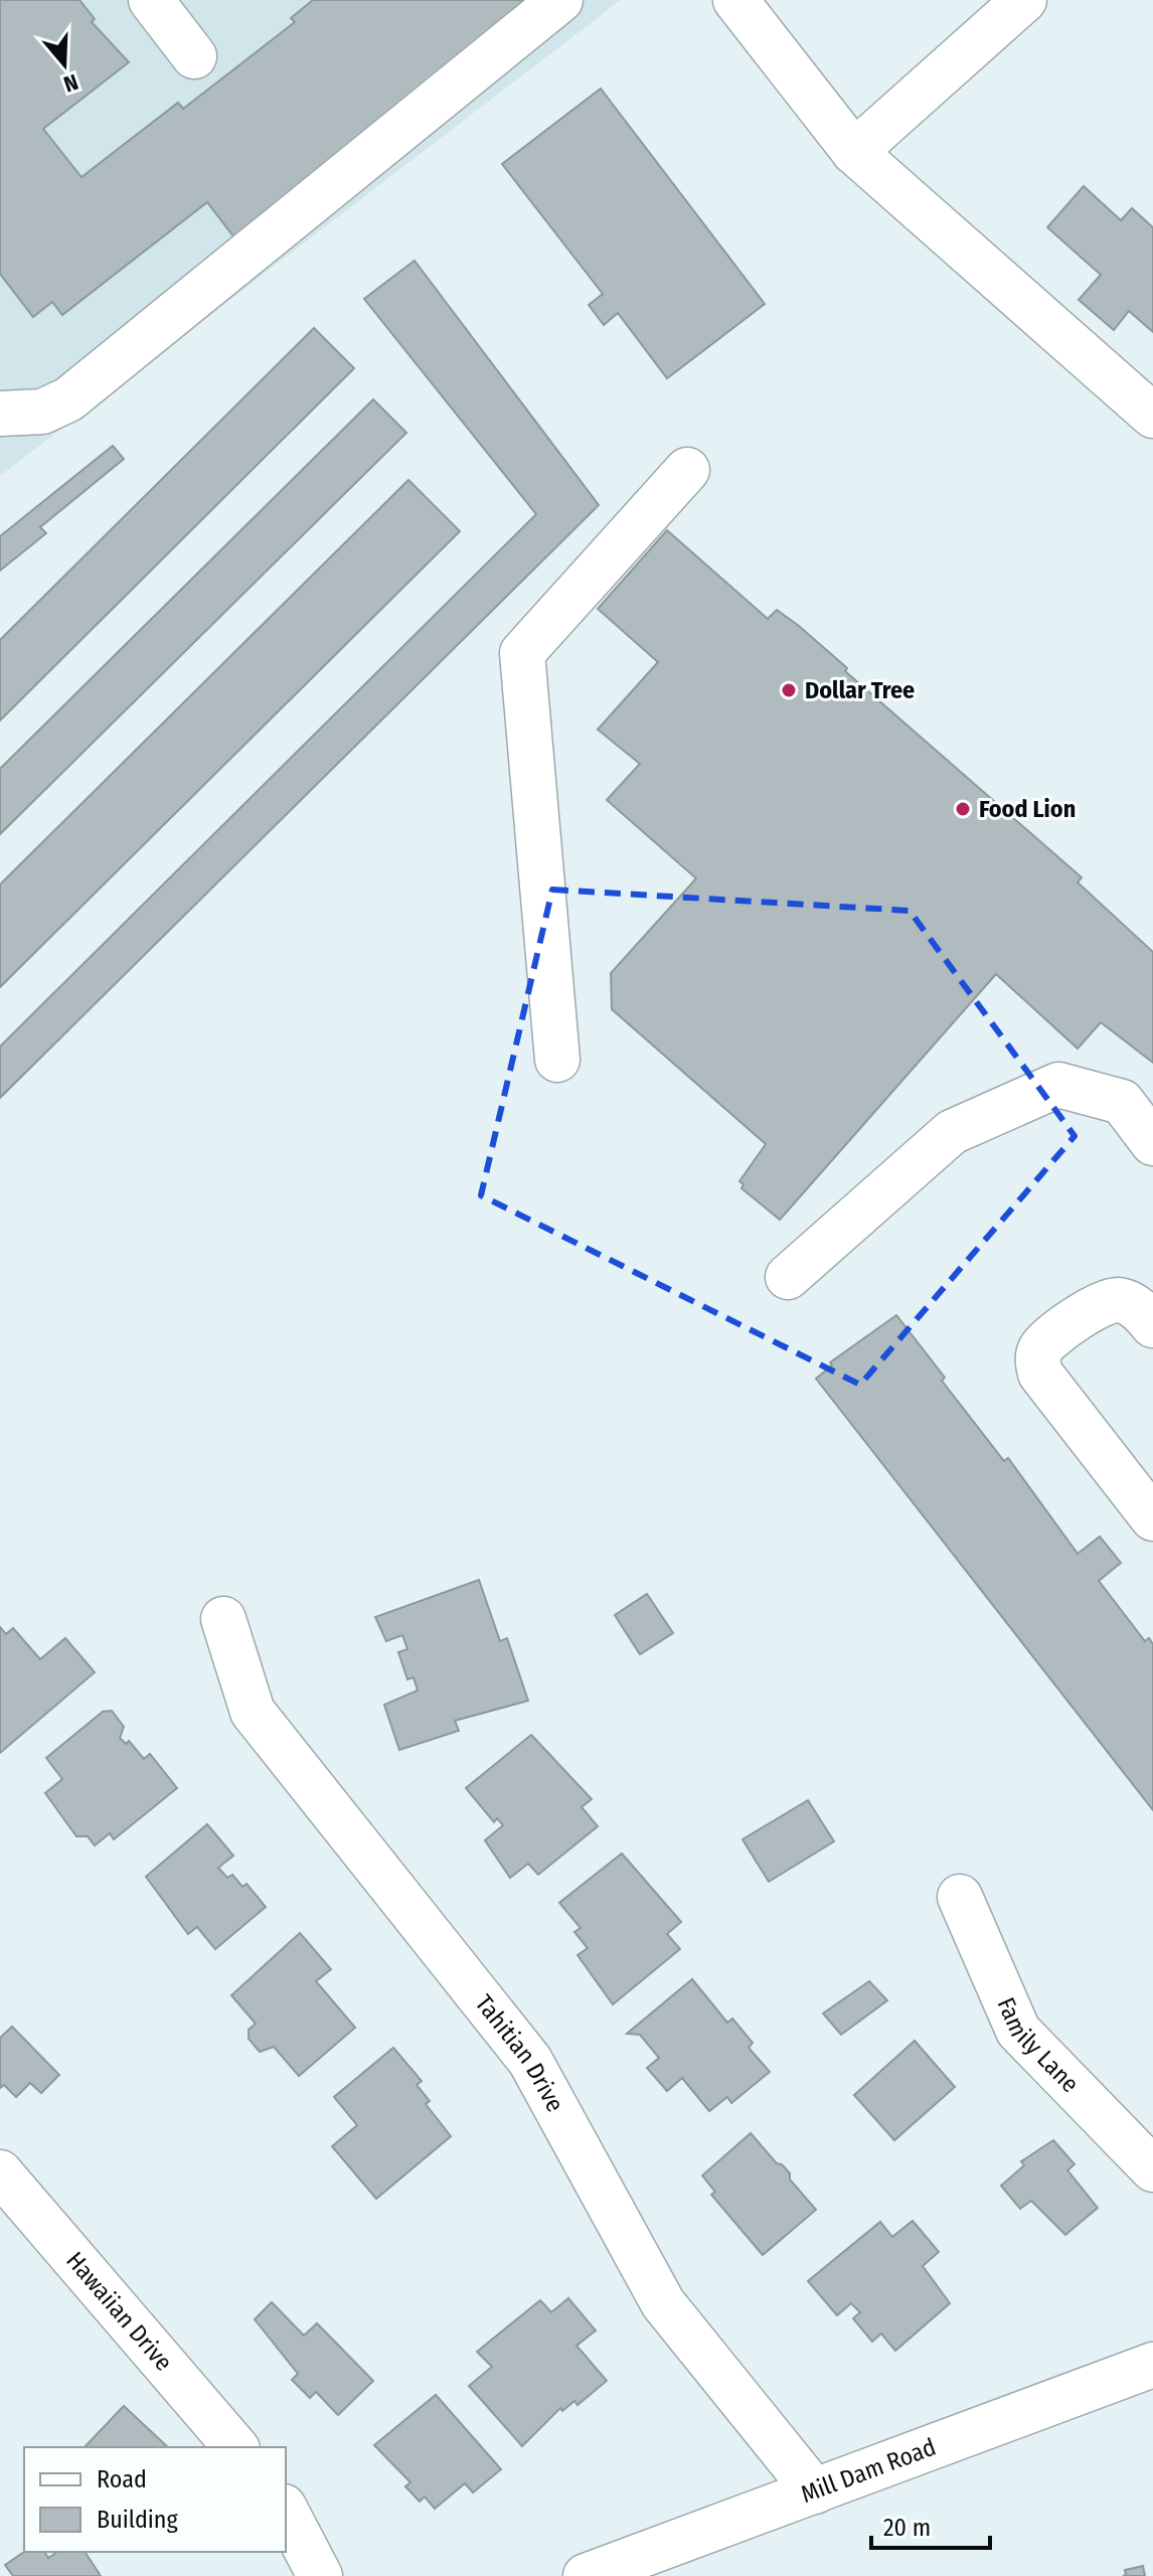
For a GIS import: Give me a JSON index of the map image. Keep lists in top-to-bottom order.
{
  "streets": {
    "street": [
      "Family Lane",
      "Tahitian Drive",
      "Hawaiian Drive",
      "Mill Dam Road"
    ]
  },
  "crossings": [
    ["Tahitian Drive", "Mill Dam Road"]
  ],
  "places": ["Dollar Tree", "Food Lion"],
  "legend": ["Road", "Building"],
  "scale_bar": "20 m",
  "north": "bottom"
}
